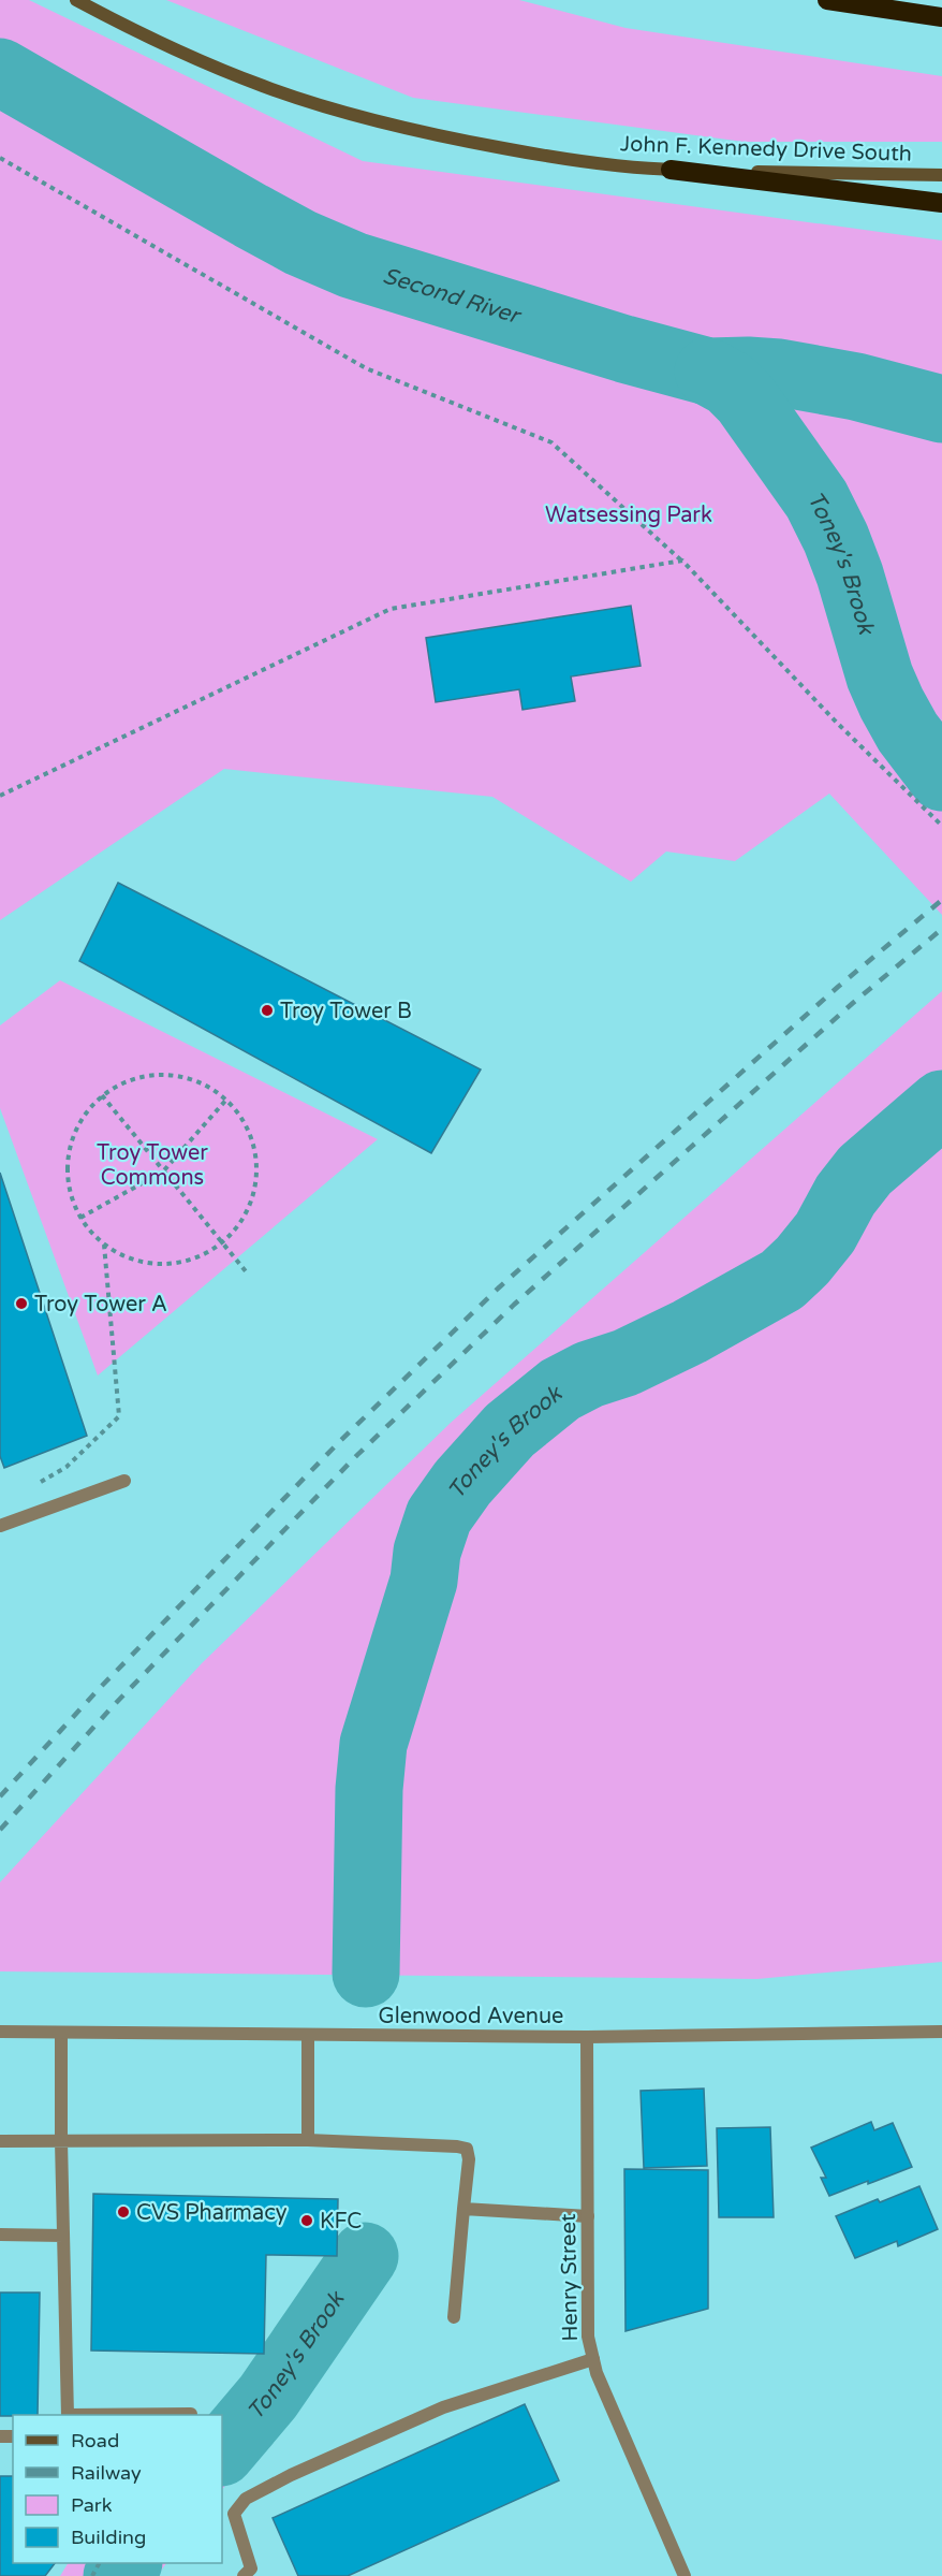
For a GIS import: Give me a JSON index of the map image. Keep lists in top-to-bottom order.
{
  "streets": {
    "main road": ["John F. Kennedy Drive South"],
    "street": ["Glenwood Avenue", "Henry Street"]
  },
  "crossings": [
    ["Glenwood Avenue", "Henry Street"]
  ],
  "water": ["Second River", "Toney's Brook"],
  "parks": ["Watsessing Park", "Troy Tower Commons"],
  "places": [
    "Troy Tower B",
    "Troy Tower A",
    "CVS Pharmacy",
    "KFC"
  ],
  "legend": [
    "Road",
    "Railway",
    "Park",
    "Building"
  ]
}
